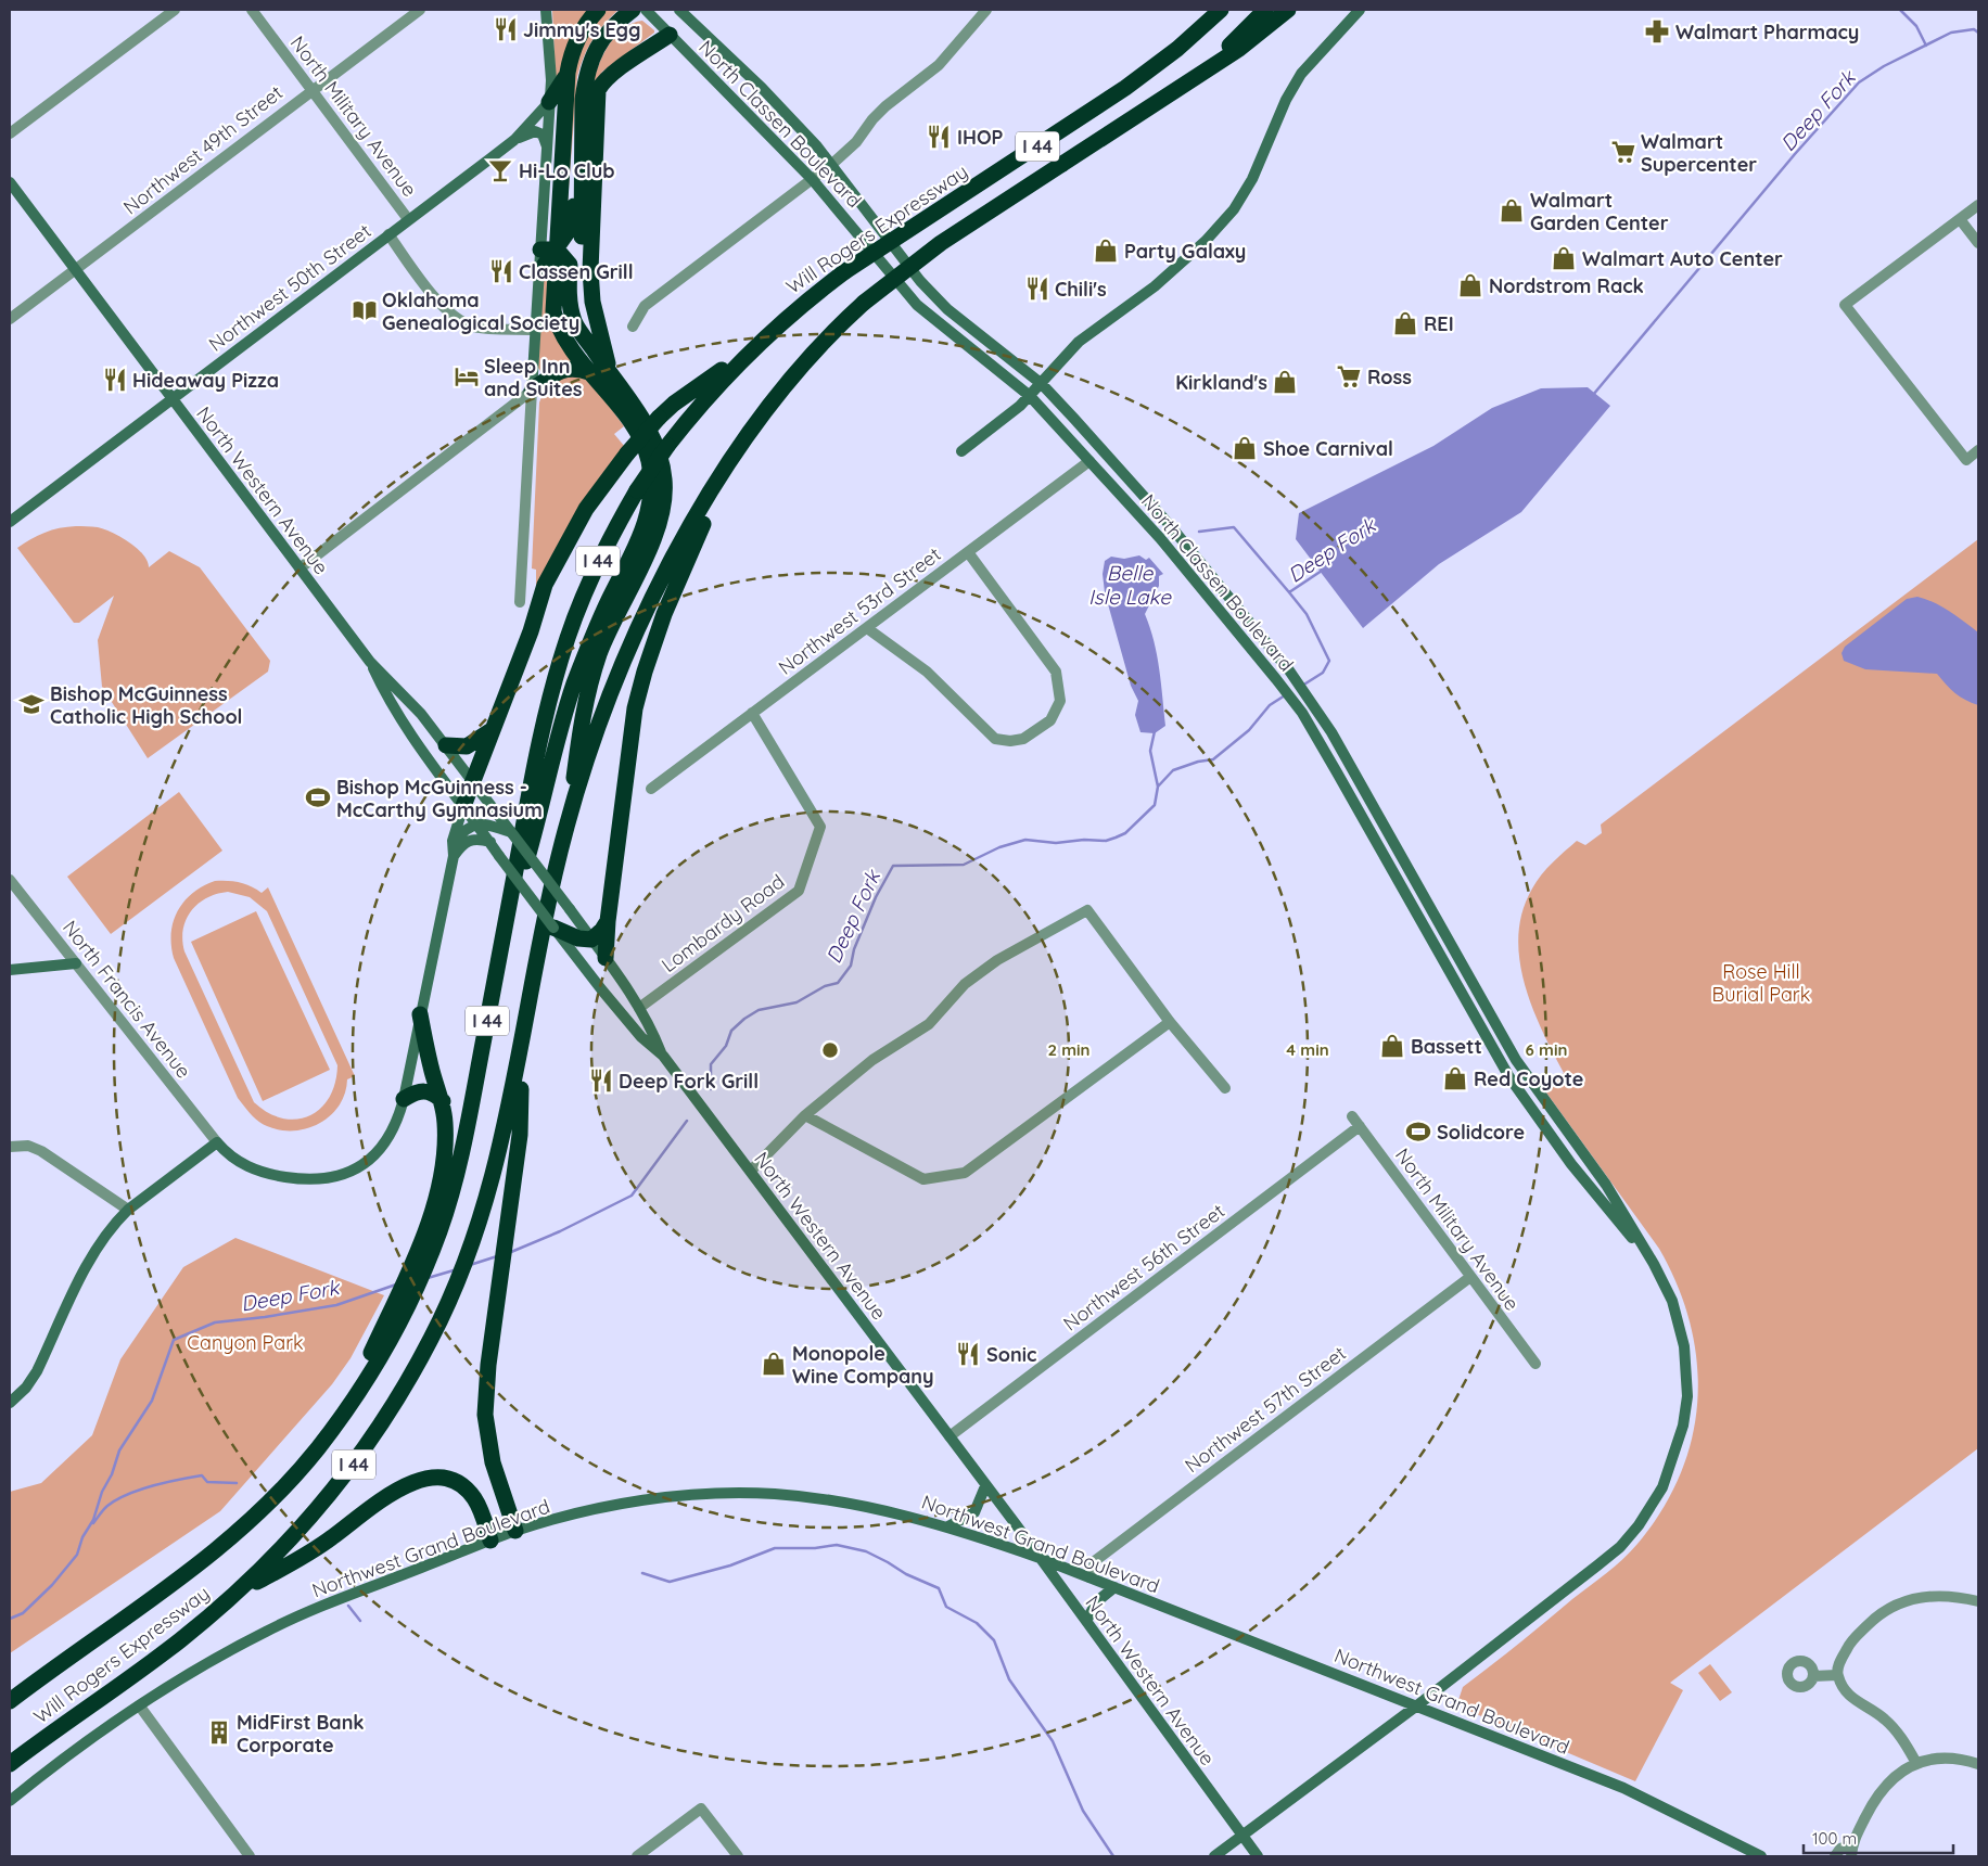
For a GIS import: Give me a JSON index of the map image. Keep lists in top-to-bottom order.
{
  "streets": {
    "highway": ["I 44", "Will Rogers Expressway"],
    "main road": [
      "North Classen Boulevard",
      "Northwest 50th Street",
      "North Western Avenue",
      "Northwest Grand Boulevard"
    ],
    "street": [
      "North Military Avenue",
      "Northwest 49th Street",
      "Northwest 53rd Street",
      "Lombardy Road",
      "North Francis Avenue",
      "Northwest 56th Street",
      "Northwest 57th Street"
    ]
  },
  "crossings": [
    ["North Military Avenue", "Northwest 49th Street"],
    ["North Military Avenue", "Northwest 50th Street"],
    ["North Military Avenue", "Northwest 56th Street"],
    ["North Military Avenue", "Northwest 57th Street"],
    ["North Classen Boulevard", "North Western Avenue"],
    ["North Classen Boulevard", "Northwest 53rd Street"],
    ["North Classen Boulevard", "Northwest Grand Boulevard"],
    ["Northwest 49th Street", "North Western Avenue"],
    ["Northwest 50th Street", "North Western Avenue"],
    ["North Western Avenue", "Lombardy Road"],
    ["North Western Avenue", "Northwest 56th Street"],
    ["North Western Avenue", "Northwest Grand Boulevard"],
    ["Northwest 53rd Street", "Lombardy Road"],
    ["Northwest 57th Street", "Northwest Grand Boulevard"]
  ],
  "water": ["Deep Fork", "Belle Isle Lake"],
  "parks": ["Rose Hill Burial Park", "Canyon Park"],
  "places": {
    "restaurant": [
      "Jimmy's Egg",
      "IHOP",
      "Classen Grill",
      "Chili's",
      "Hideaway Pizza",
      "Deep Fork Grill",
      "Sonic"
    ],
    "pharmacy": ["Walmart Pharmacy"],
    "supermarket": ["Walmart Supercenter", "Ross"],
    "bar": ["Hi-Lo Club"],
    "shop": [
      "Walmart Garden Center",
      "Party Galaxy",
      "Walmart Auto Center",
      "Nordstrom Rack",
      "REI",
      "Kirkland's",
      "Shoe Carnival",
      "Bassett",
      "Red Coyote",
      "Monopole Wine Company"
    ],
    "library": ["Oklahoma Genealogical Society"],
    "hotel": ["Sleep Inn and Suites"],
    "school or university": ["Bishop McGuinness Catholic High School"],
    "sports": ["Bishop McGuinness - McCarthy Gymnasium", "Solidcore"],
    "building": ["MidFirst Bank Corporate"]
  },
  "scale_bar": "100 m",
  "rings": ["2 min", "4 min", "6 min"]
}
